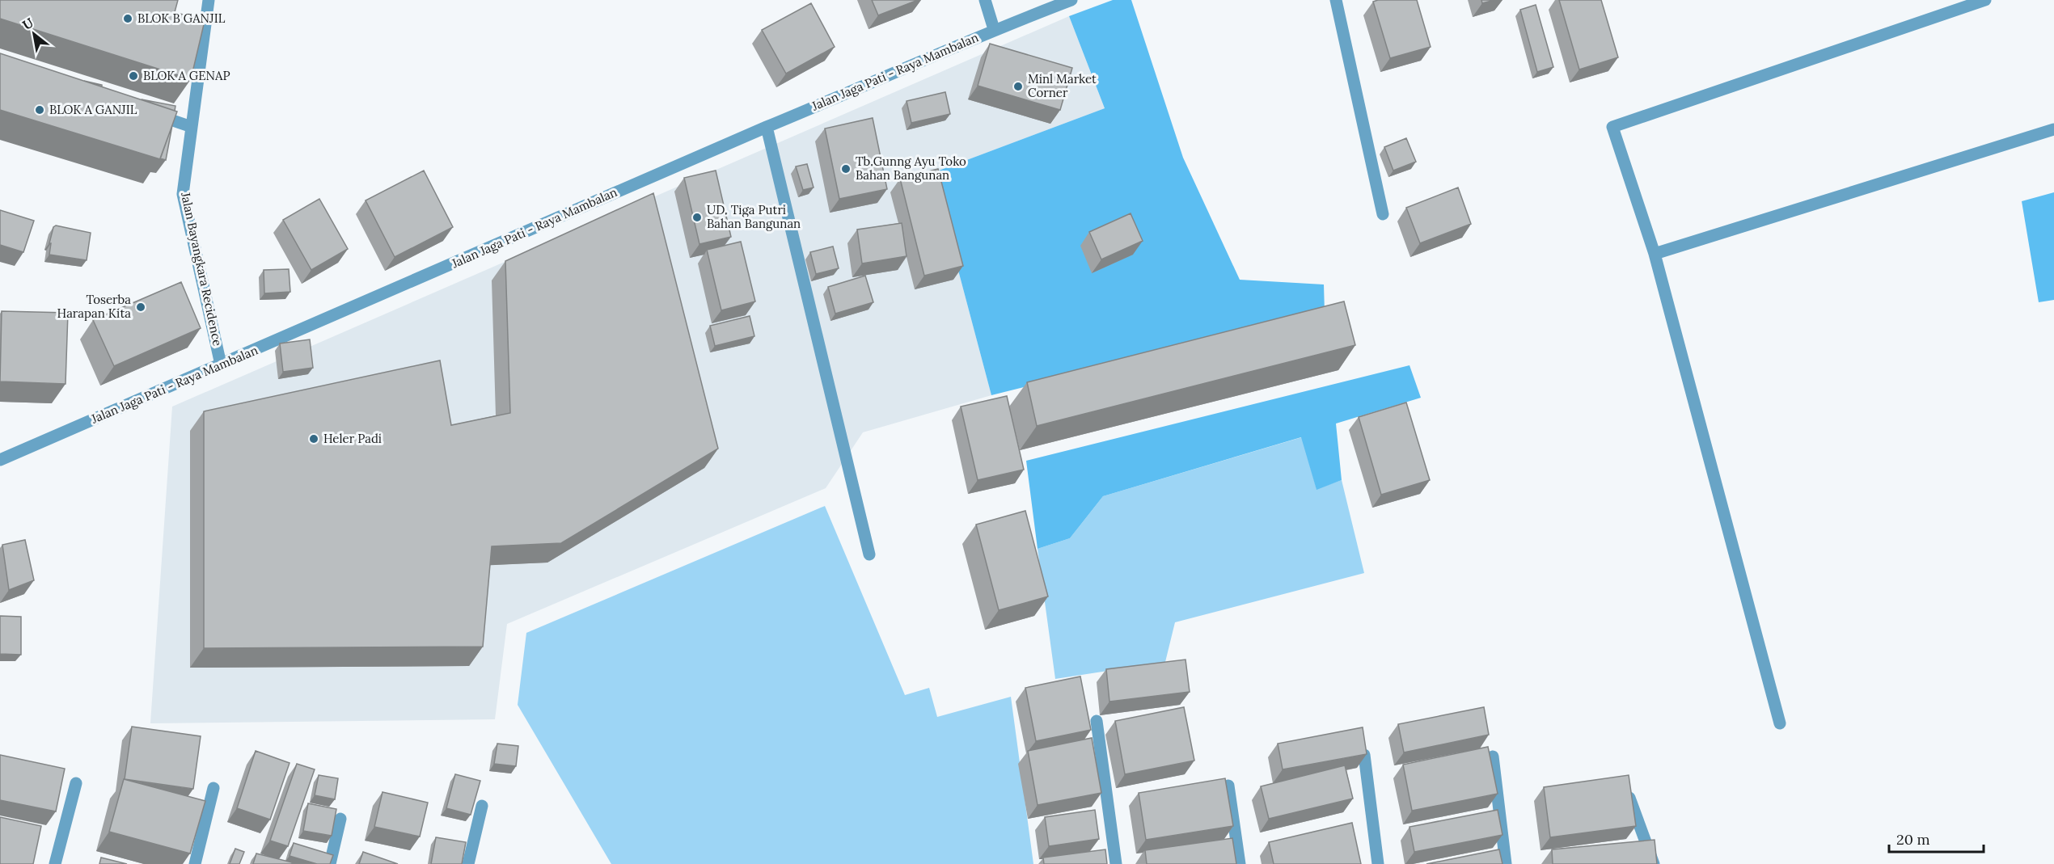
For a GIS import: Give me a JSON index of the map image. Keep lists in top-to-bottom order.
{
  "streets": {
    "street": ["Jalan Jaga Pati - Raya Mambalan", "Jalan Bayangkara Recidence"]
  },
  "crossings": [
    ["Jalan Jaga Pati - Raya Mambalan", "Jalan Bayangkara Recidence"]
  ],
  "places": [
    "BLOK B GANJIL",
    "BLOK A GENAP",
    "Minl Market Corner",
    "BLOK A GANJIL",
    "Tb.Gunng Ayu Toko Bahan Bangunan",
    "UD. Tiga Putri Bahan Bangunan",
    "Toserba Harapan Kita",
    "Heler Padi"
  ],
  "scale_bar": "20 m",
  "north": "top left"
}
